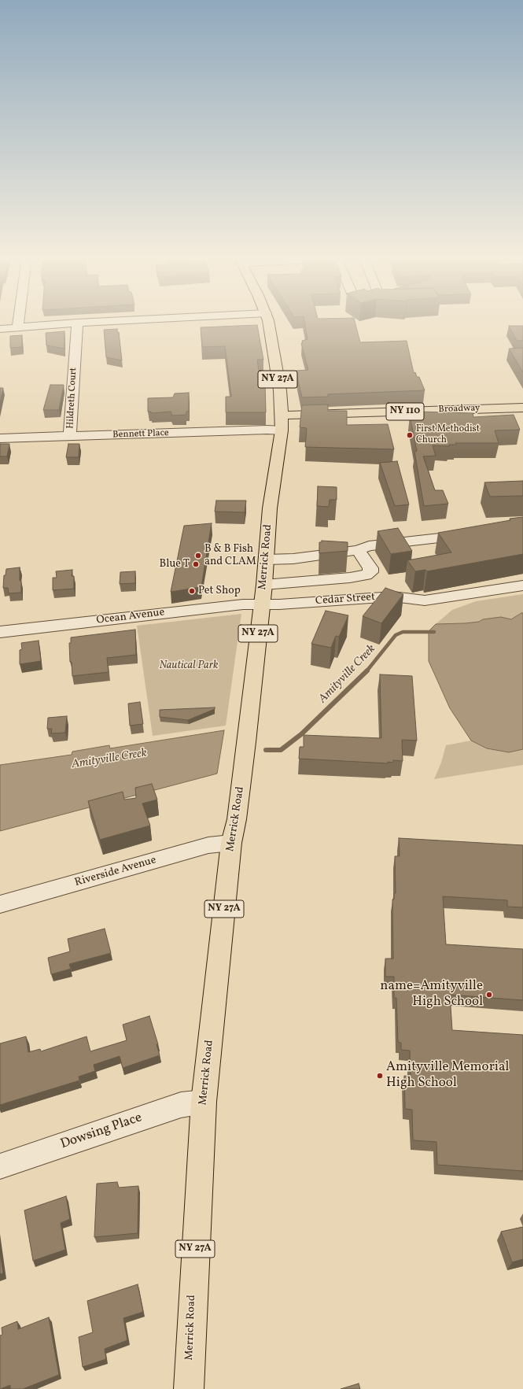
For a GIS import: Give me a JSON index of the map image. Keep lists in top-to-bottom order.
{
  "streets": {
    "main road": [
      "NY 27A",
      "Broadway",
      "NY 110",
      "Merrick Road"
    ],
    "street": [
      "Hildreth Court",
      "Bennett Place",
      "Cedar Street",
      "Ocean Avenue",
      "Riverside Avenue",
      "Dowsing Place"
    ]
  },
  "crossings": [
    ["Hildreth Court", "Bennett Place"],
    ["Broadway", "Merrick Road"],
    ["Bennett Place", "Merrick Road"],
    ["Merrick Road", "Cedar Street"],
    ["Merrick Road", "Ocean Avenue"],
    ["Merrick Road", "Riverside Avenue"],
    ["Merrick Road", "Dowsing Place"],
    ["Cedar Street", "Ocean Avenue"]
  ],
  "water": ["Amityville Creek"],
  "parks": ["Nautical Park"],
  "places": [
    "First Methodist Church",
    "B & B Fish and CLAM",
    "Blue T",
    "Pet Shop",
    "name=Amityville High School",
    "Amityville Memorial High School"
  ]
}
